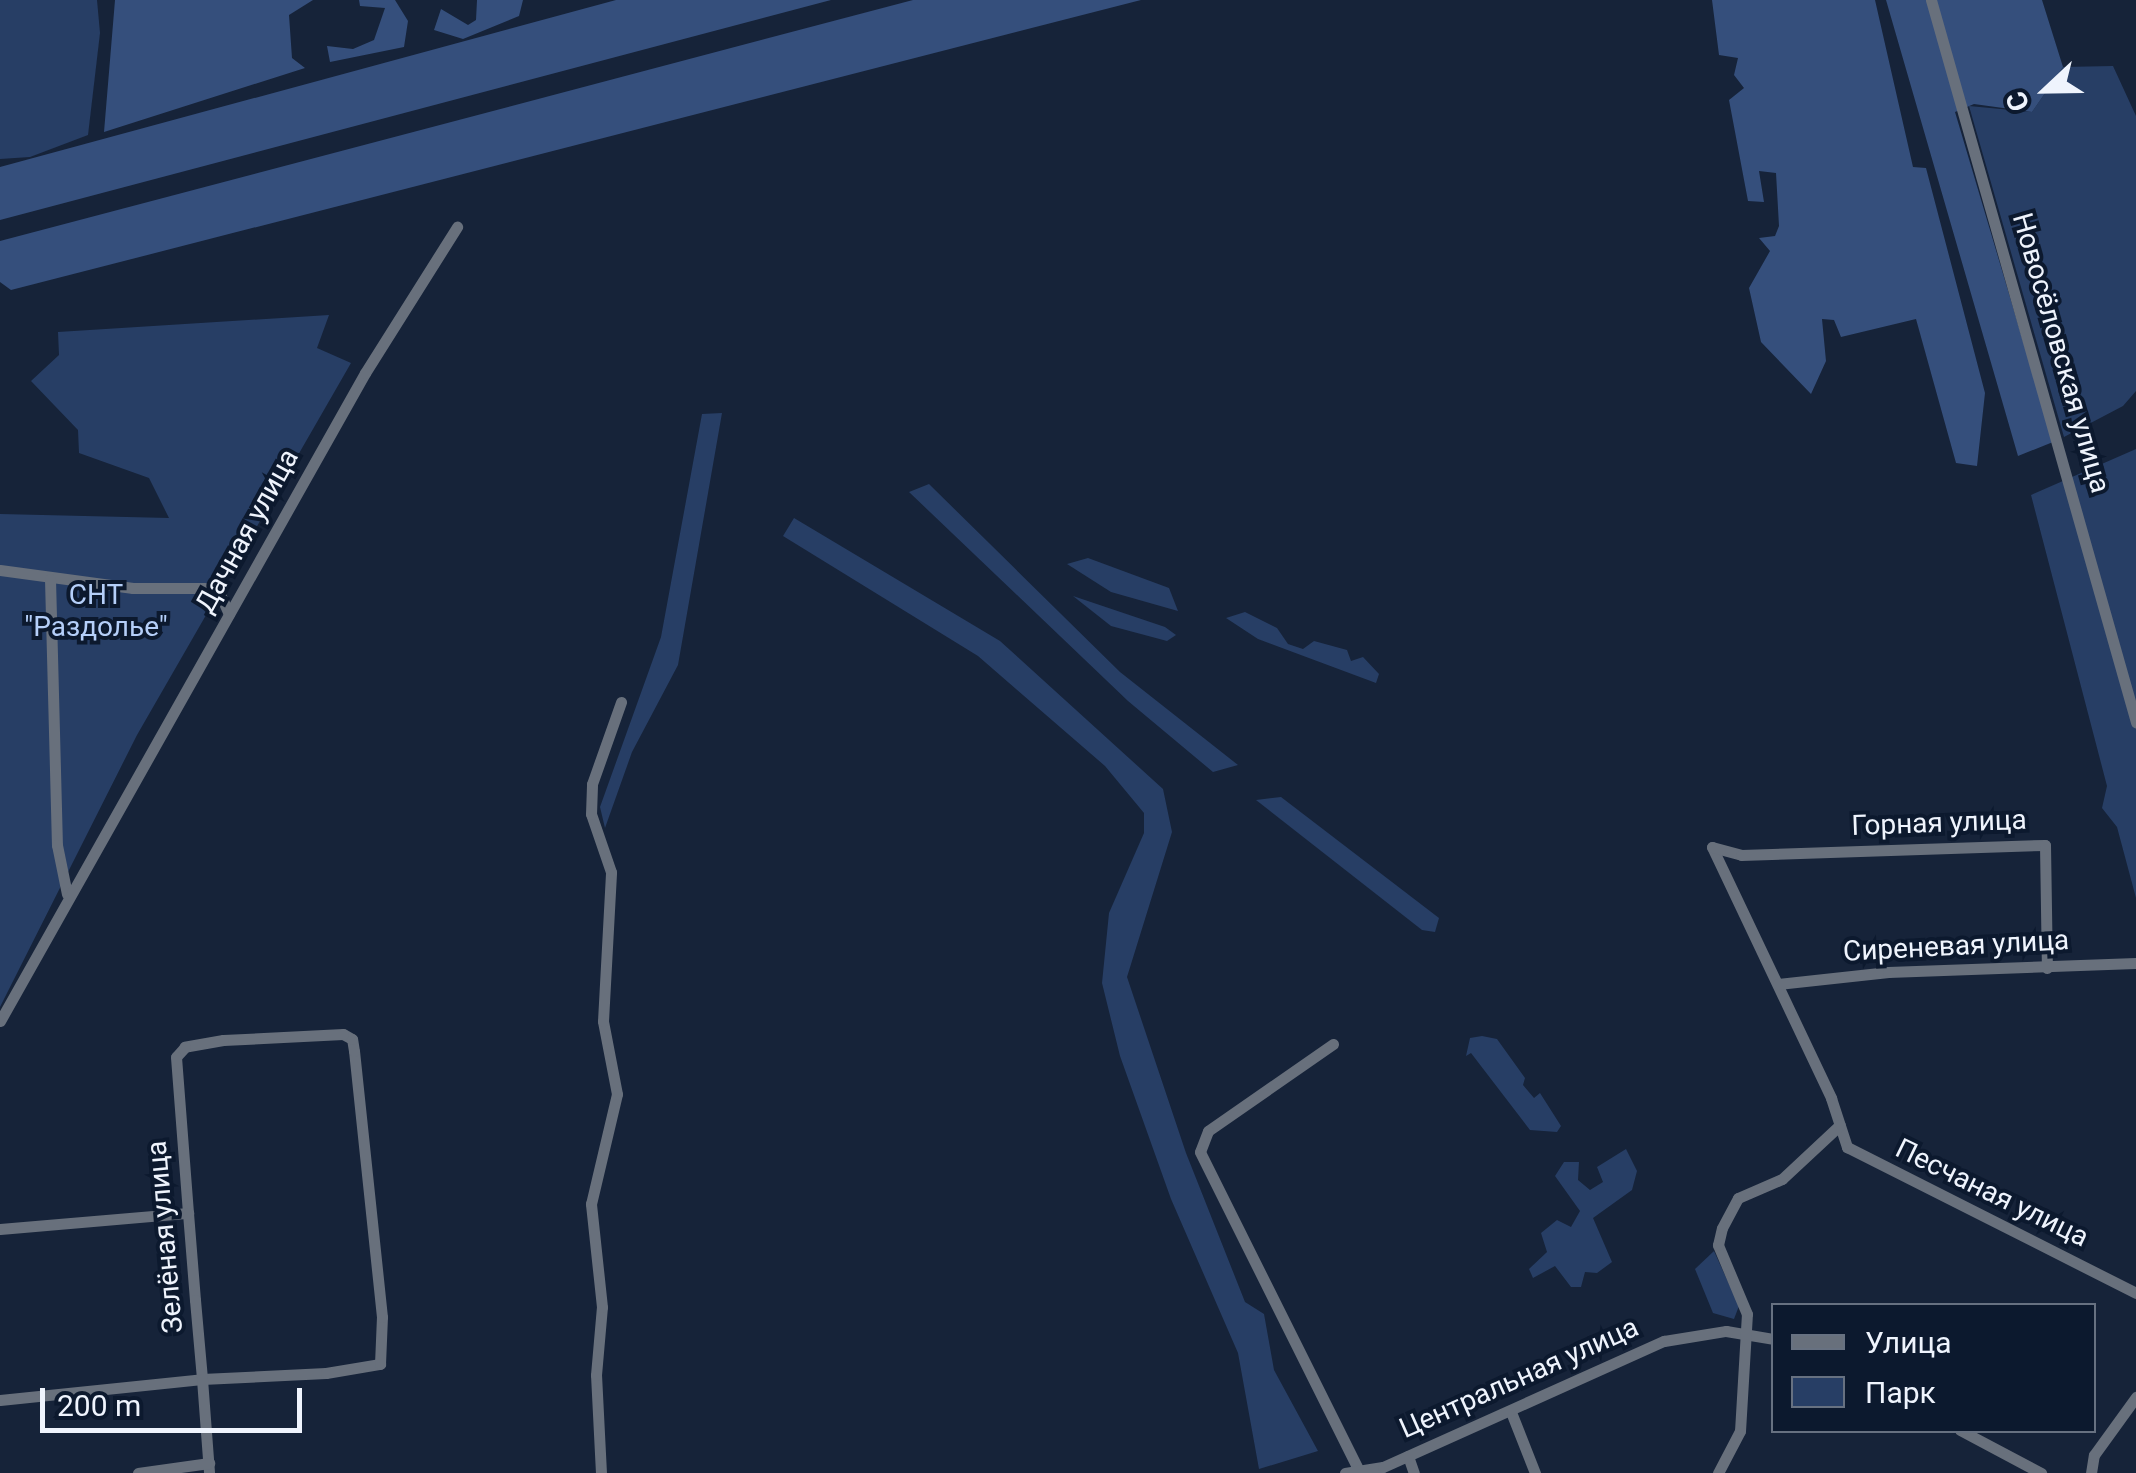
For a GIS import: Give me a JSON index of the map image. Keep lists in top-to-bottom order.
{
  "streets": {
    "street": [
      "Новосёловская улица",
      "Дачная улица",
      "Горная улица",
      "Сиреневая улица",
      "Песчаная улица",
      "Зелёная улица",
      "Центральная улица"
    ]
  },
  "crossings": [
    ["Горная улица", "Сиреневая улица"],
    ["Горная улица", "Песчаная улица"],
    ["Сиреневая улица", "Песчаная улица"]
  ],
  "parks": ["СНТ \"Раздолье\""],
  "legend": ["Улица", "Парк"],
  "scale_bar": "200 m",
  "north": "left"
}
